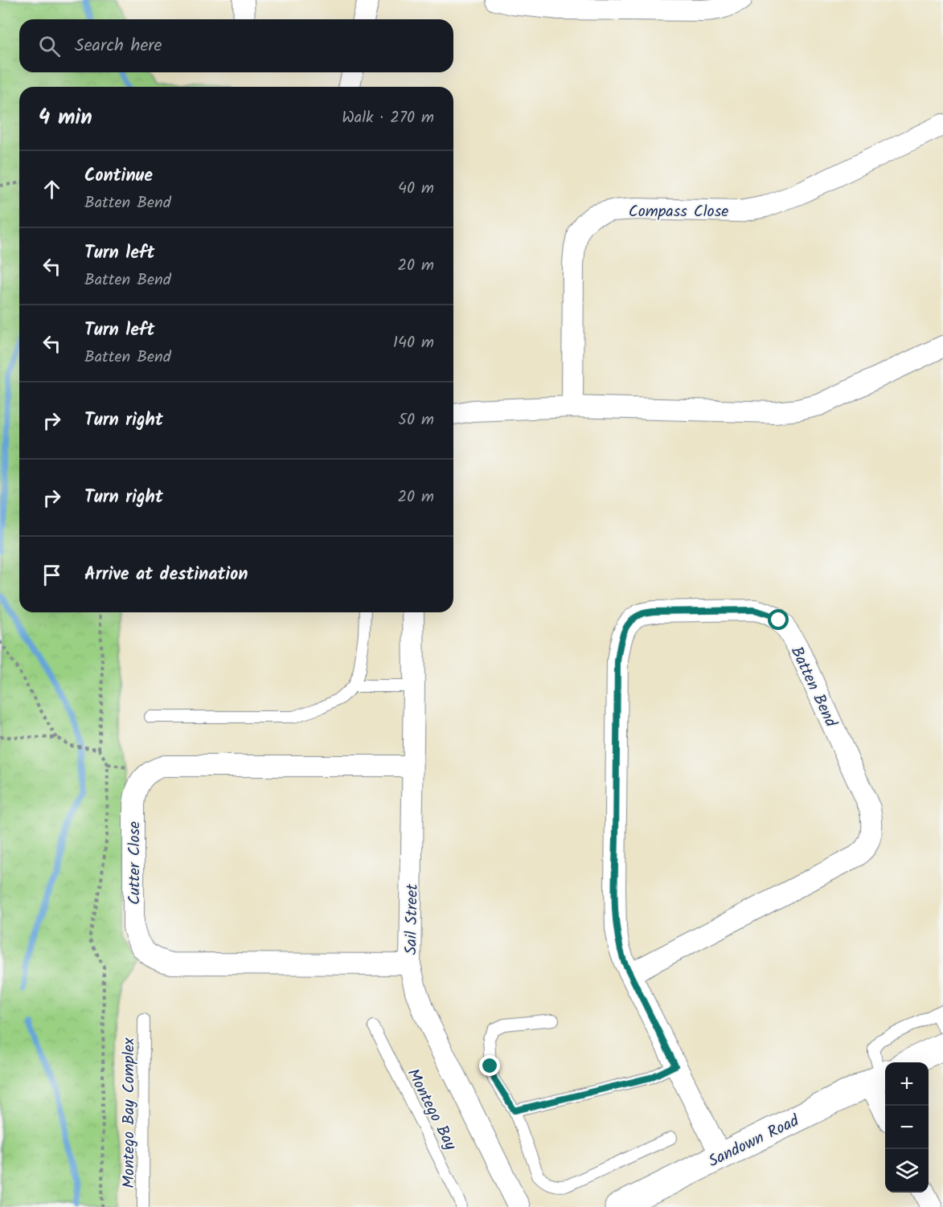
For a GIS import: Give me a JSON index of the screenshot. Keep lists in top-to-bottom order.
{
  "streets": {
    "street": [
      "Compass Close",
      "Batten Bend",
      "Cutter Close",
      "Sail Street",
      "Sandown Road"
    ],
    "lane": ["Montego Bay", "Montego Bay Complex"]
  },
  "crossings": [
    ["Batten Bend", "Sandown Road"],
    ["Cutter Close", "Sail Street"]
  ],
  "page": {
    "search": "Search here",
    "heading": ["4 min", "Walk · 270 m"],
    "list": [
      ["Continue", "Batten Bend", "40 m"],
      ["Turn left", "Batten Bend", "20 m"],
      ["Turn left", "Batten Bend", "140 m"],
      ["Turn right", "50 m"],
      ["Turn right", "20 m"],
      "Arrive at destination"
    ],
    "map_buttons": ["+", "−"]
  }
}
